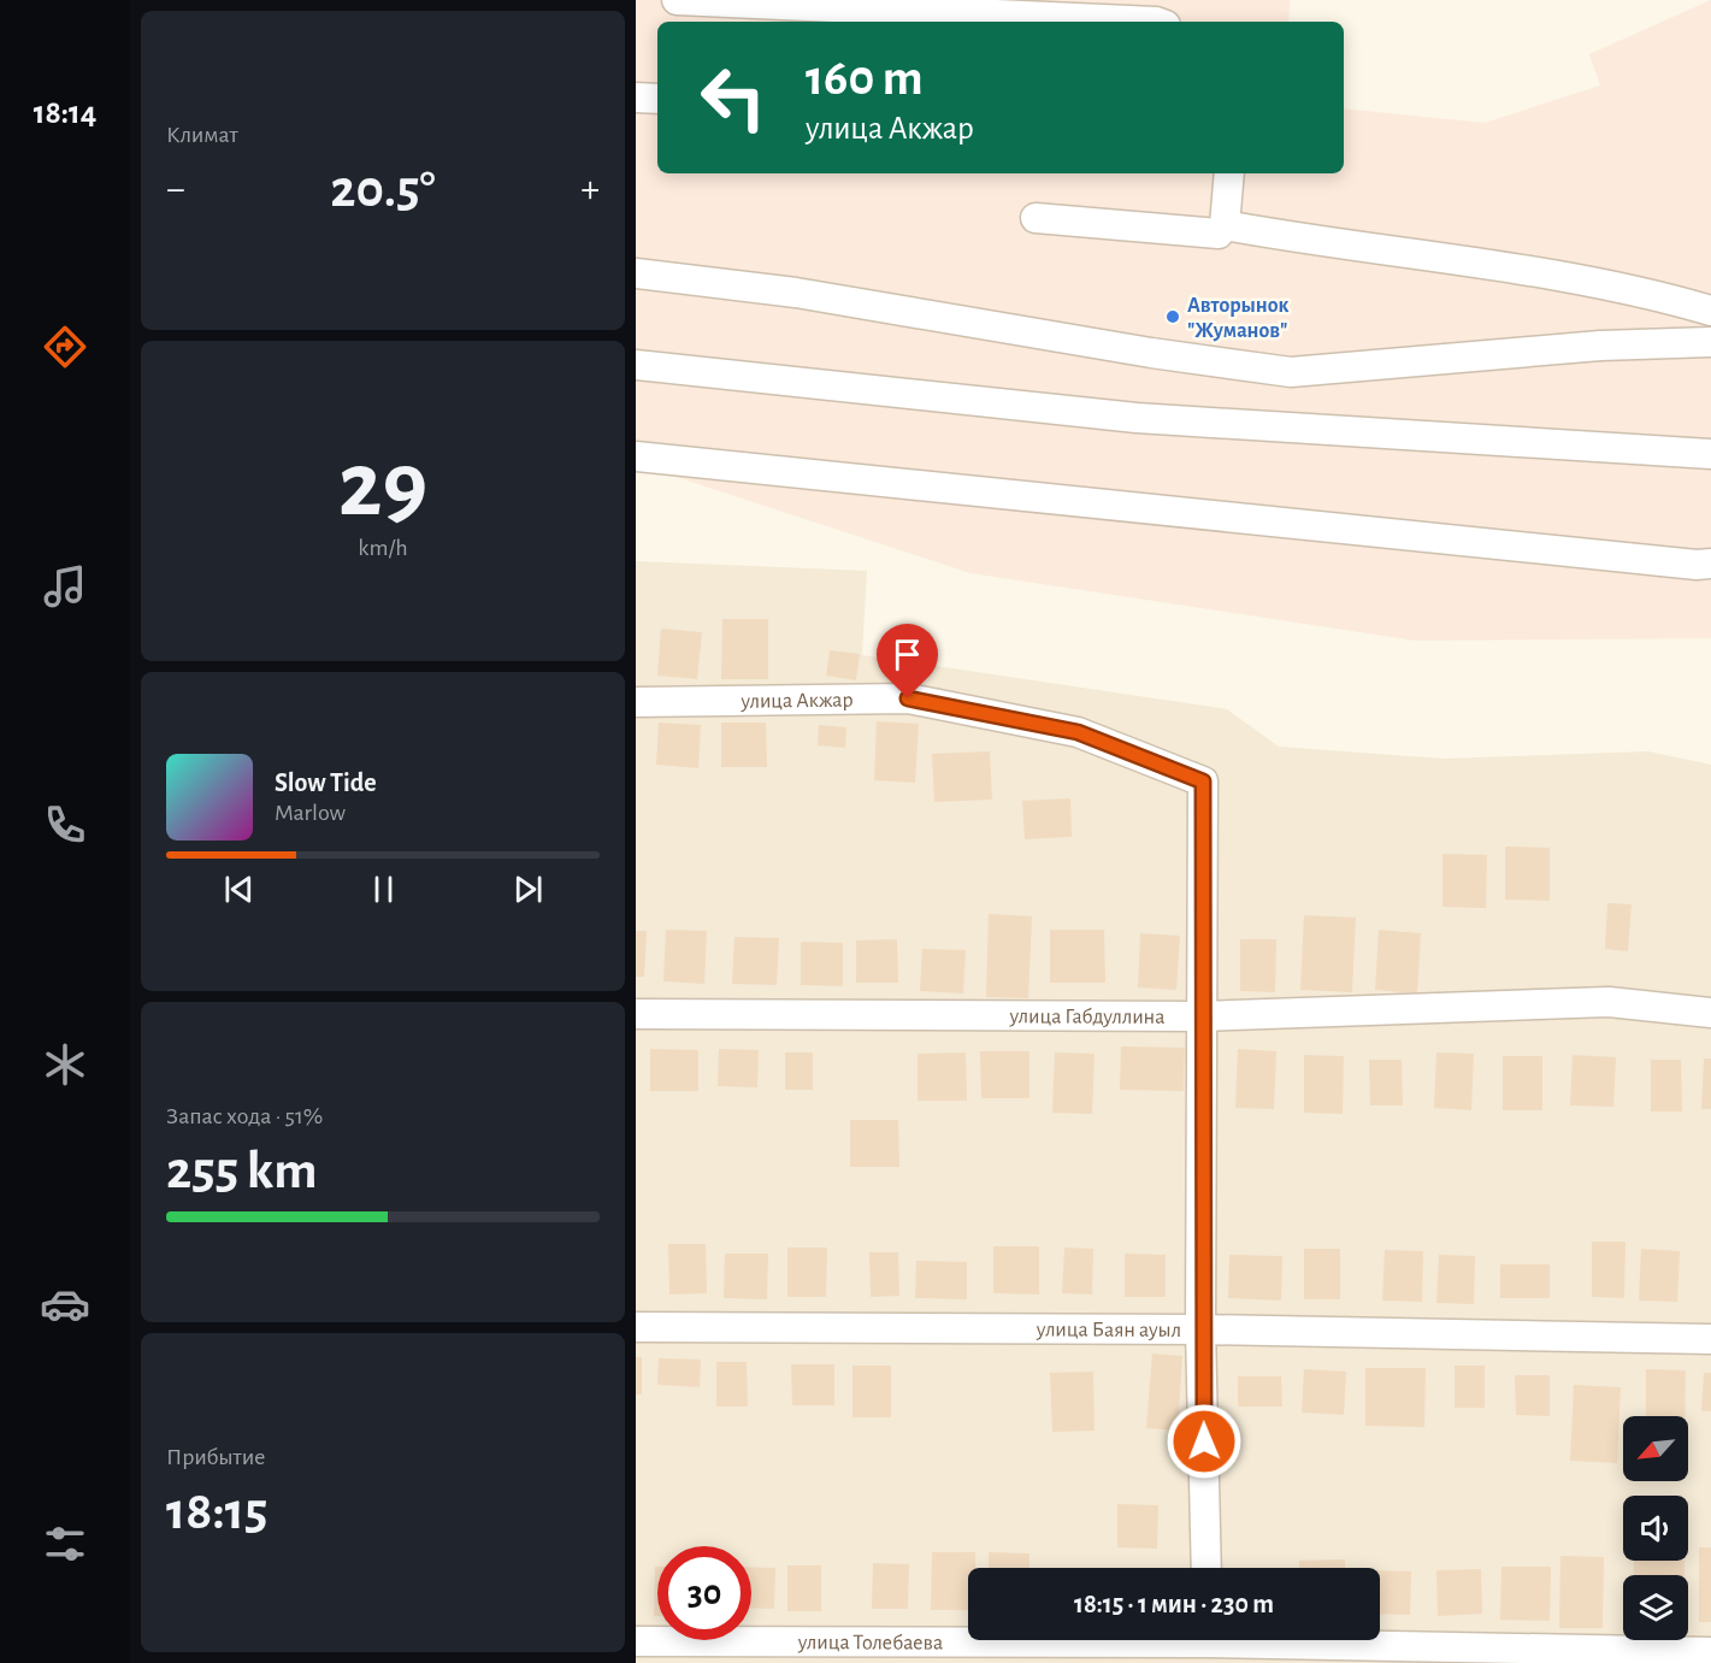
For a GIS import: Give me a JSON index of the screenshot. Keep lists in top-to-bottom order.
{
  "streets": {
    "street": [
      "улица Акжар",
      "улица Габдуллина",
      "улица Баян ауыл",
      "улица Толебаева"
    ]
  },
  "crossings": [
    ["улица Акжар", "улица Габдуллина"]
  ],
  "places": ["Авторынок \"Жуманов\""],
  "north": "bottom left",
  "page": {
    "tabs": "18:14",
    "tile": [
      "Климат",
      ["29", "km/h"],
      ["Запас хода · 51%", "255 km"],
      ["Прибытие", "18:15"]
    ],
    "turn": ["160 m", "улица Акжар"],
    "heat": ["−", "20.5°", "+"],
    "song": ["Slow Tide", "Marlow"],
    "limit": "30",
    "trip": "18:15 · 1 мин · 230 m"
  }
}
